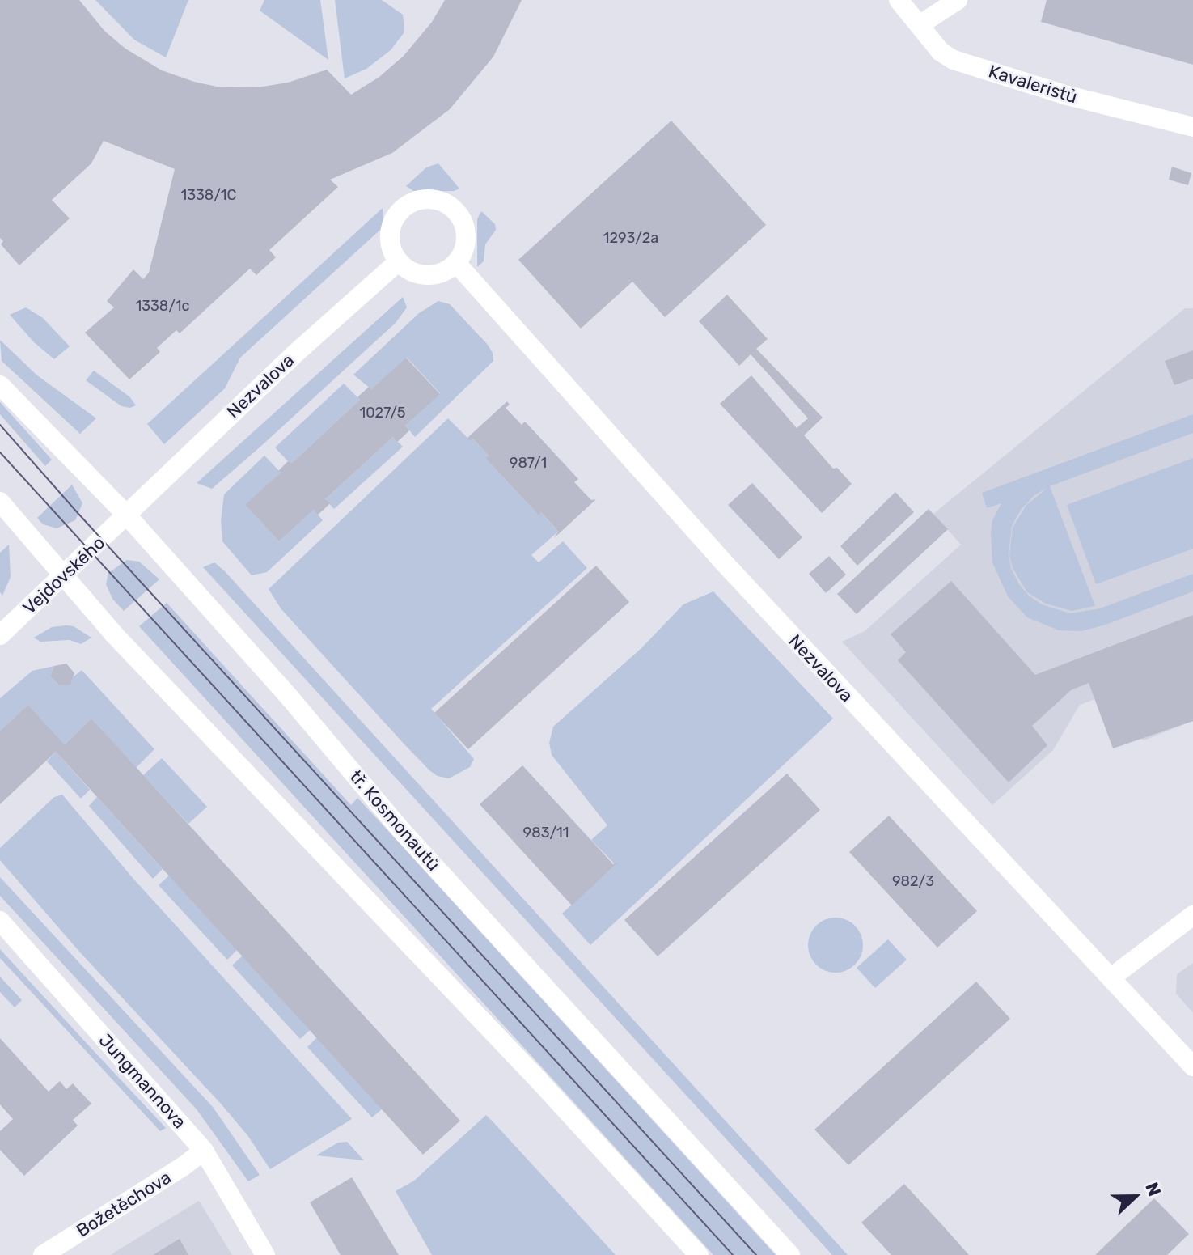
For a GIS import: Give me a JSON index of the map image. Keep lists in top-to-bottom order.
{
  "streets": {
    "street": [
      "Kavaleristů",
      "Nezvalova",
      "Vejdovského",
      "tř. Kosmonautů",
      "Jungmannova",
      "Božetěchova"
    ]
  },
  "crossings": [
    ["Nezvalova", "Vejdovského"],
    ["Nezvalova", "tř. Kosmonautů"],
    ["Vejdovského", "tř. Kosmonautů"],
    ["Jungmannova", "Božetěchova"]
  ],
  "house_numbers": [
    "1338/1C",
    "1293/2a",
    "1338/1c",
    "1027/5",
    "987/1",
    "983/11",
    "982/3"
  ],
  "north": "right"
}
